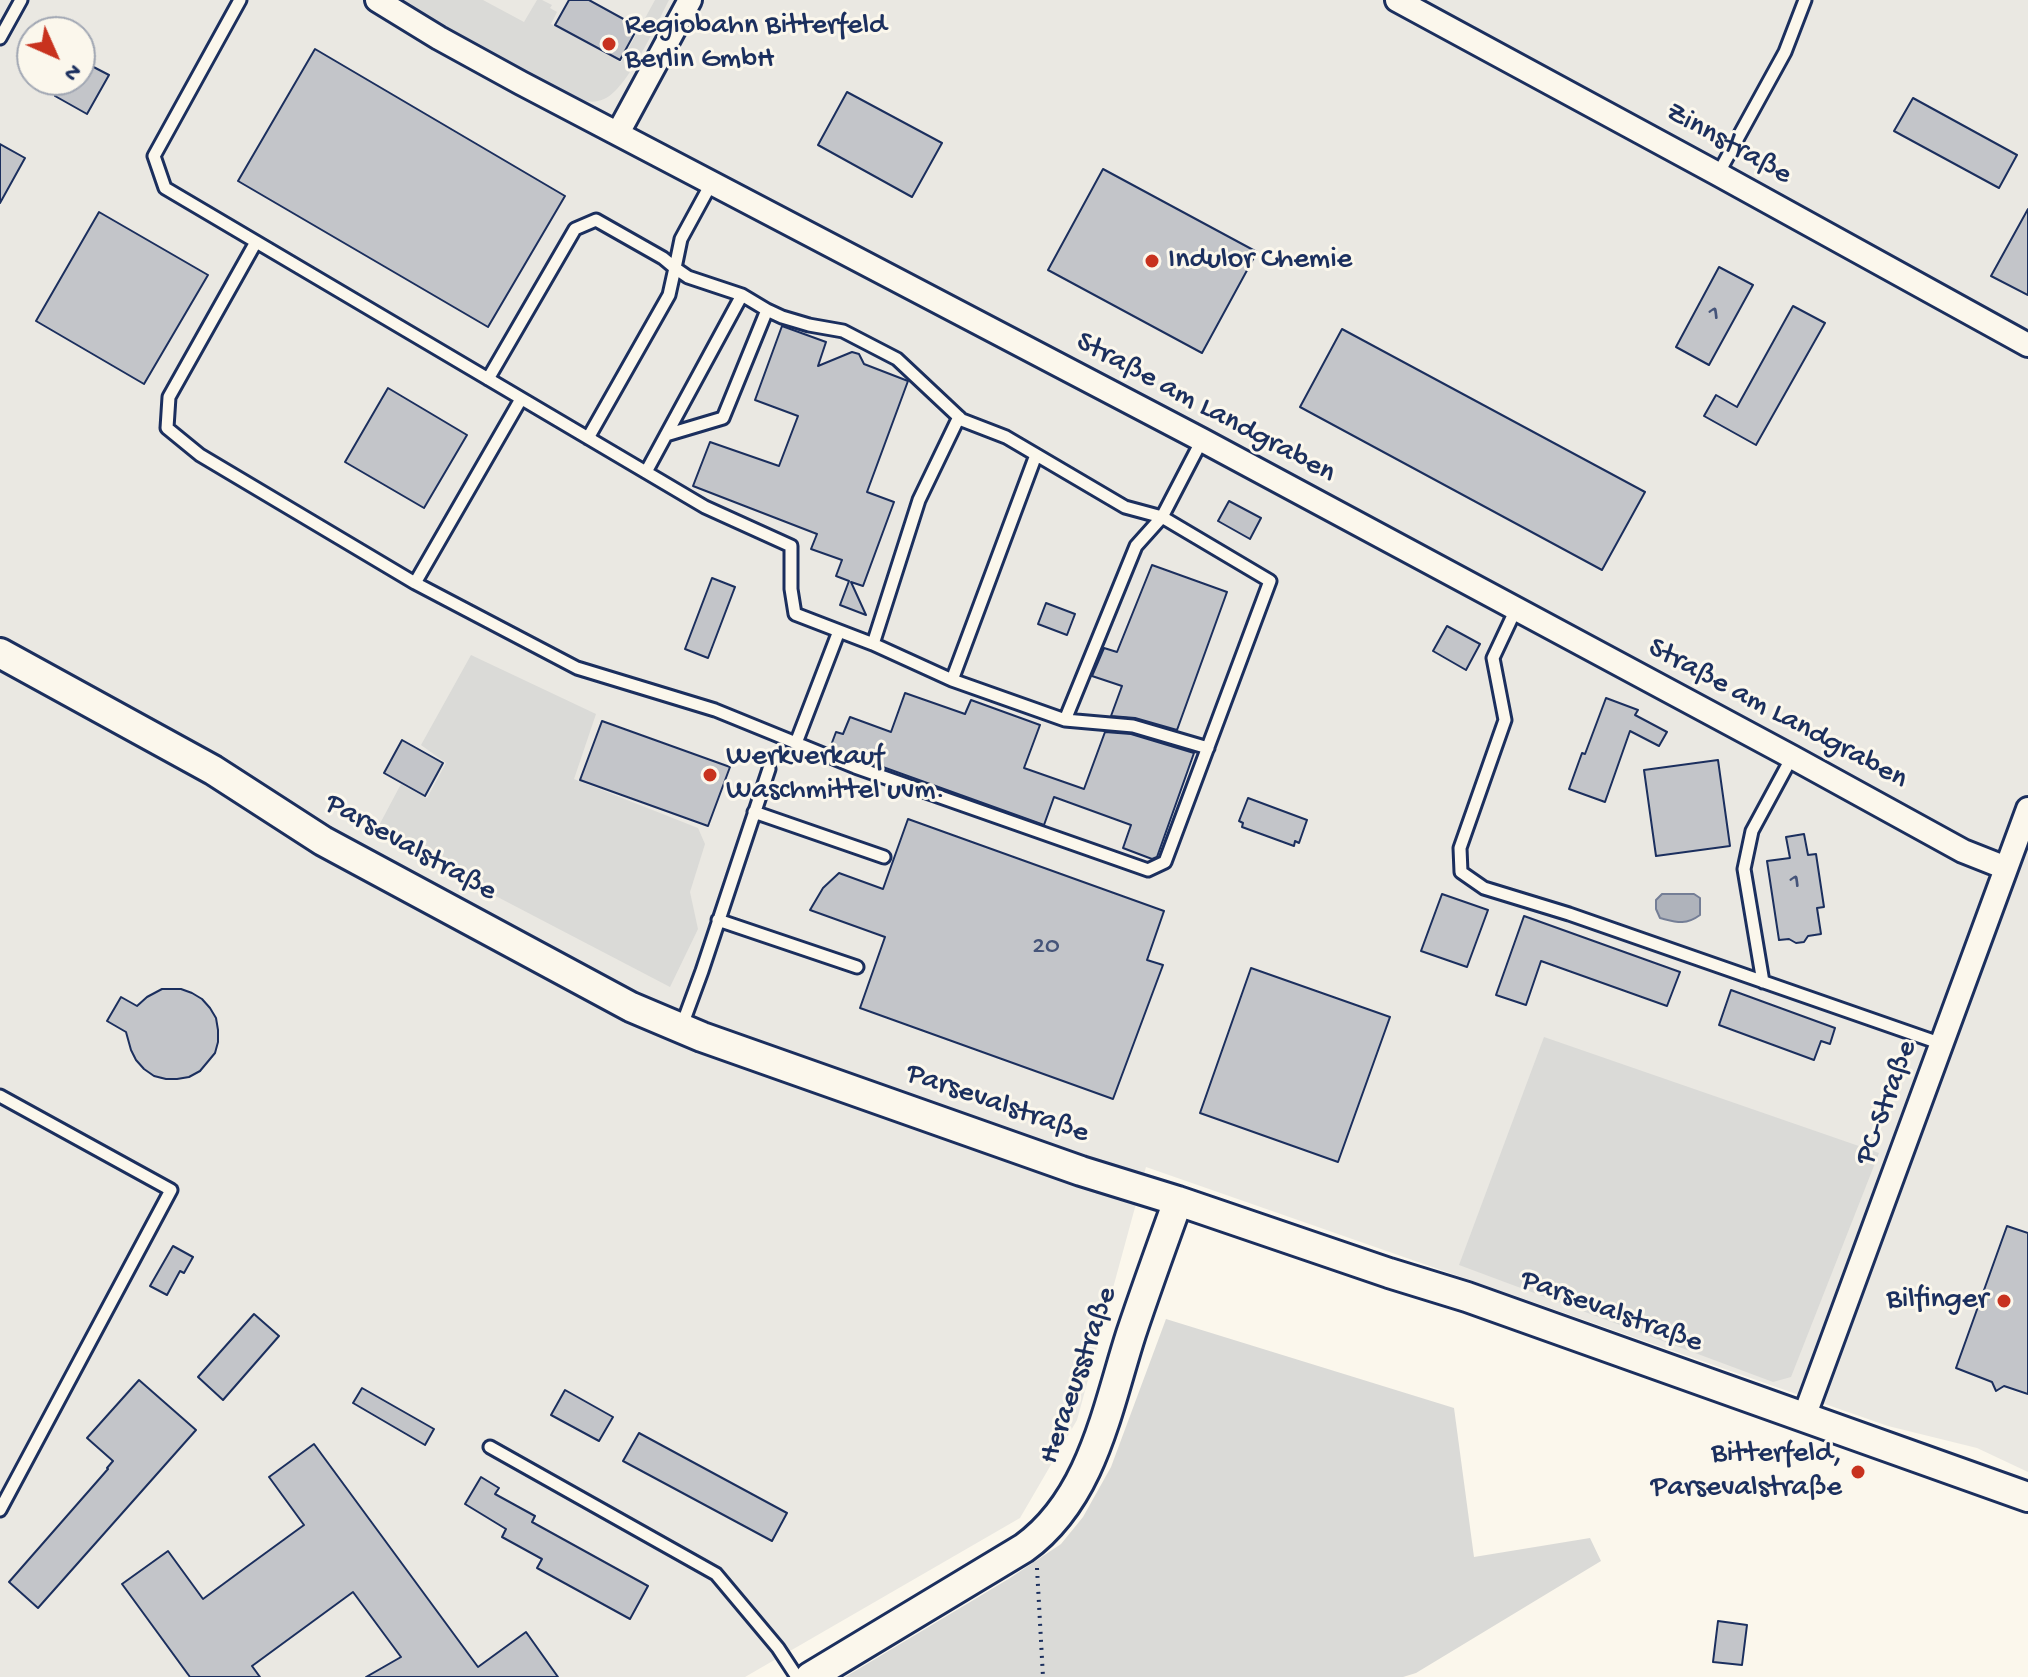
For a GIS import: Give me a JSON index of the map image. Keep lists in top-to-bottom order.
{
  "streets": {
    "street": [
      "Zinnstraße",
      "Straße am Landgraben",
      "Parsevalstraße",
      "PC-Straße",
      "Heraeusstraße"
    ]
  },
  "crossings": [
    ["Straße am Landgraben", "PC-Straße"],
    ["Parsevalstraße", "PC-Straße"],
    ["Parsevalstraße", "Heraeusstraße"]
  ],
  "places": [
    "Regiobahn Bitterfeld Berlin GmbH",
    "Indulor Chemie",
    "Werkverkauf Waschmittel uvm.",
    "Bilfinger",
    "Bitterfeld, Parsevalstraße"
  ],
  "house_numbers": ["1", "1", "20"],
  "north": "bottom right"
}
